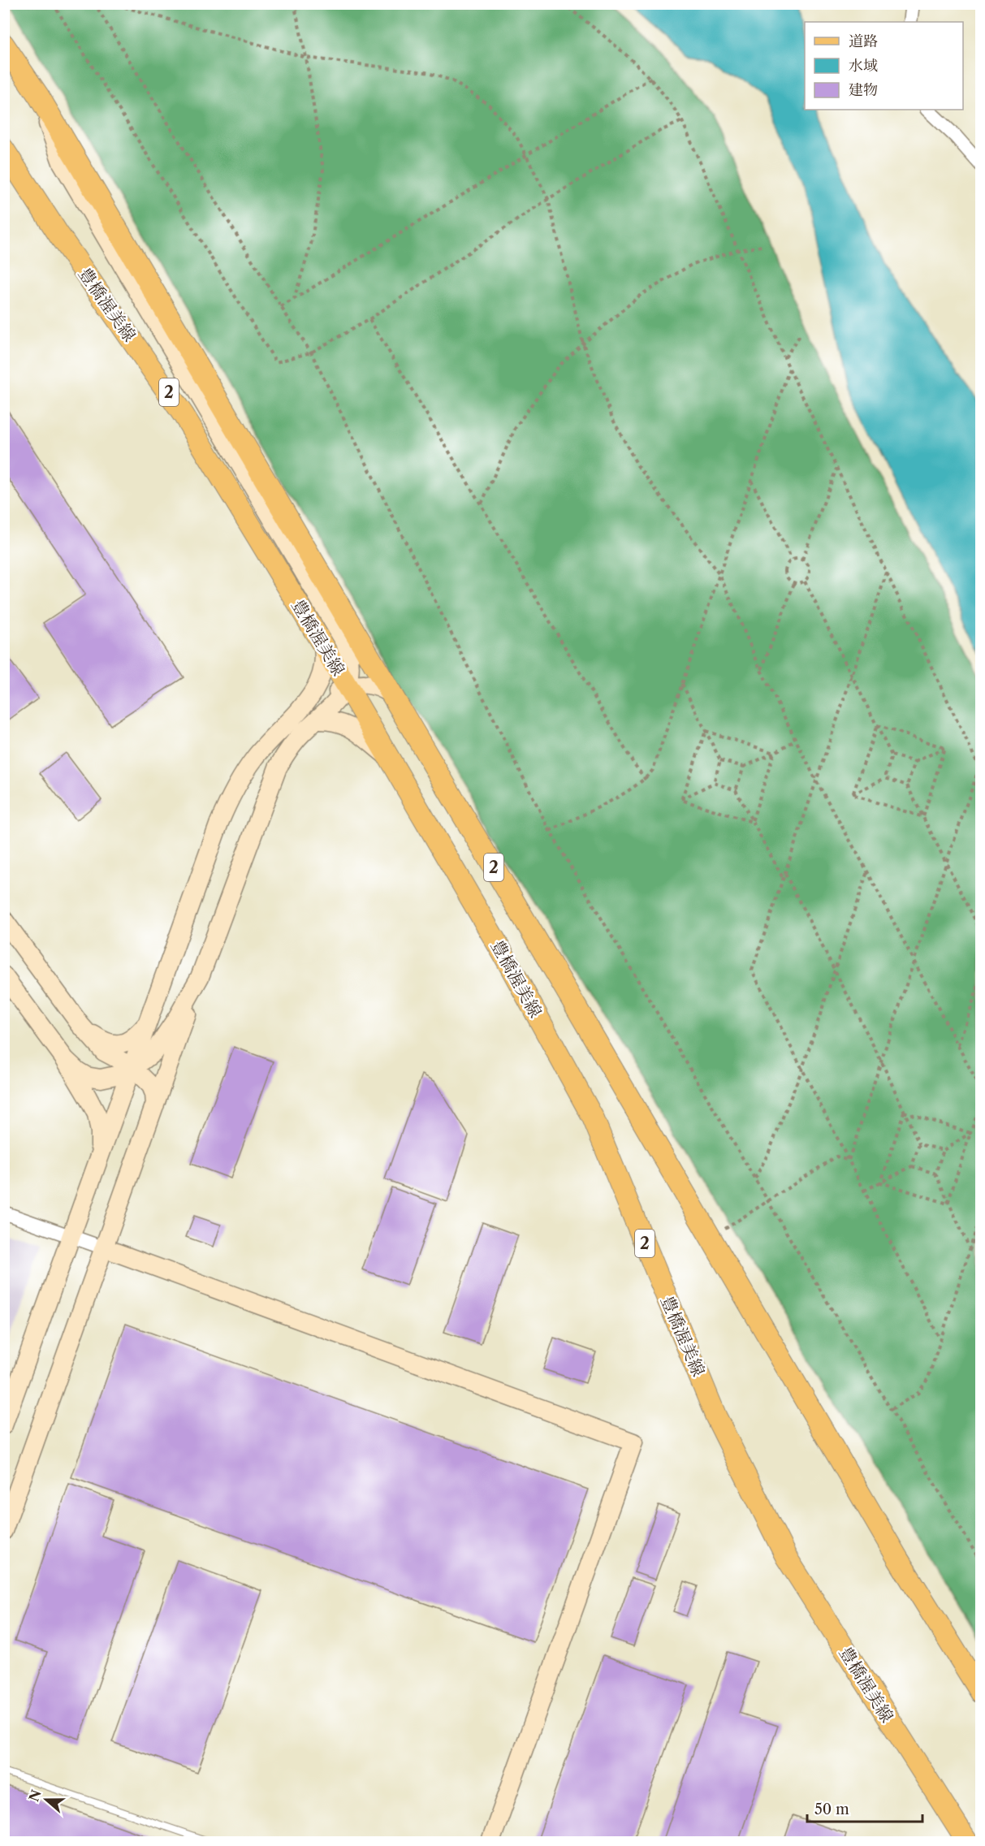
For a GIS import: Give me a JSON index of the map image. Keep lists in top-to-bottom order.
{
  "streets": {
    "main road": ["豊橋渥美線", "2"]
  },
  "legend": ["道路", "水域", "建物"],
  "scale_bar": "50 m",
  "north": "left"
}
